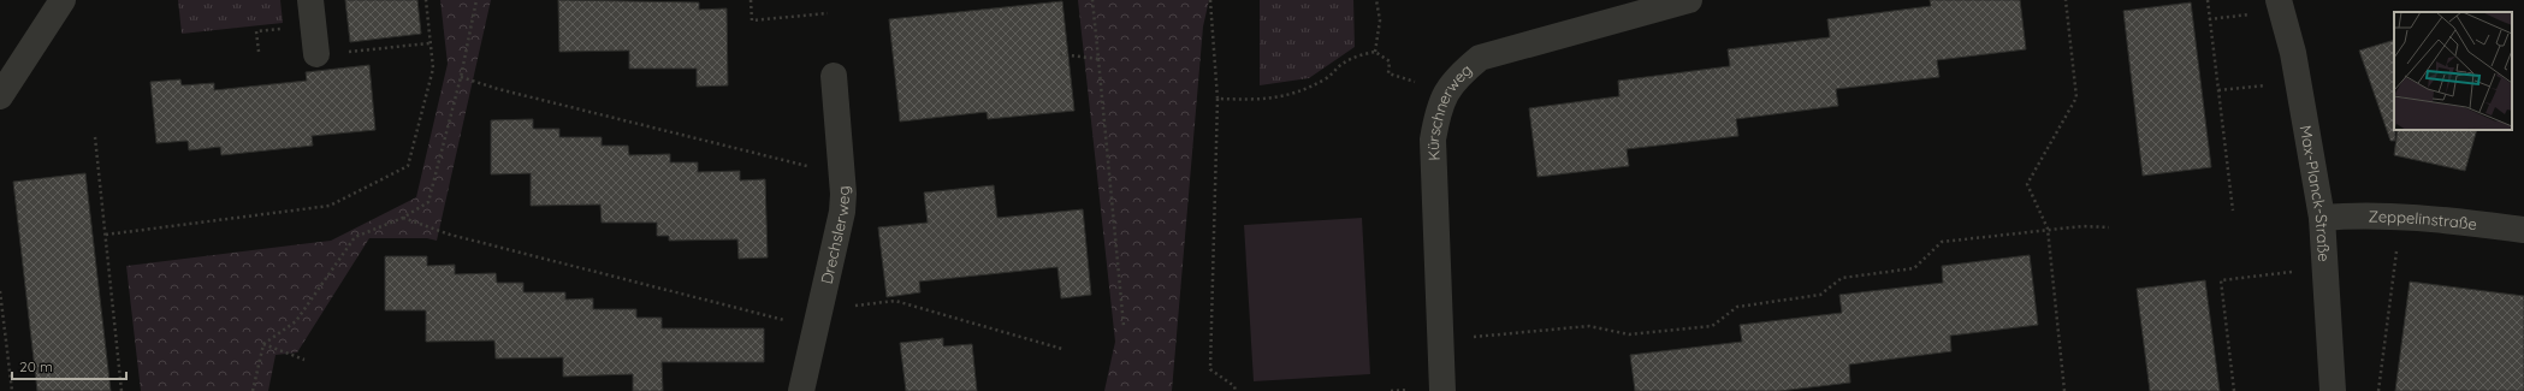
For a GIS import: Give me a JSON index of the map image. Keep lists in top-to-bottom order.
{
  "streets": {
    "street": [
      "Kürschnerweg",
      "Max-Planck-Straße",
      "Zeppelinstraße",
      "Drechslerweg"
    ]
  },
  "crossings": [
    ["Max-Planck-Straße", "Zeppelinstraße"]
  ],
  "scale_bar": "20 m"
}
